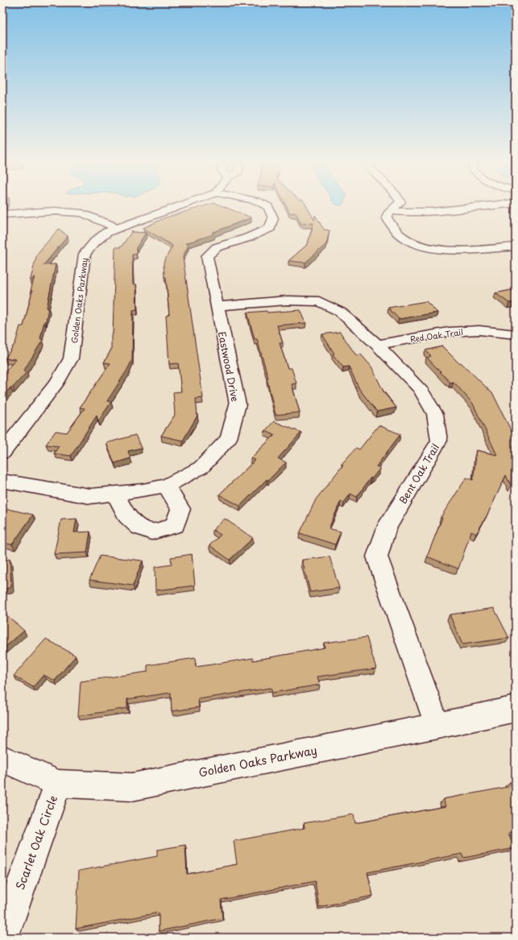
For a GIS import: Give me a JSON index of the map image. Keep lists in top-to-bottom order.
{
  "streets": {
    "street": [
      "Golden Oaks Parkway",
      "Red Oak Trail",
      "Eastwood Drive",
      "Bent Oak Trail",
      "Scarlet Oak Circle"
    ]
  },
  "crossings": [
    ["Golden Oaks Parkway", "Bent Oak Trail"],
    ["Golden Oaks Parkway", "Scarlet Oak Circle"],
    ["Red Oak Trail", "Bent Oak Trail"],
    ["Eastwood Drive", "Bent Oak Trail"]
  ]
}
